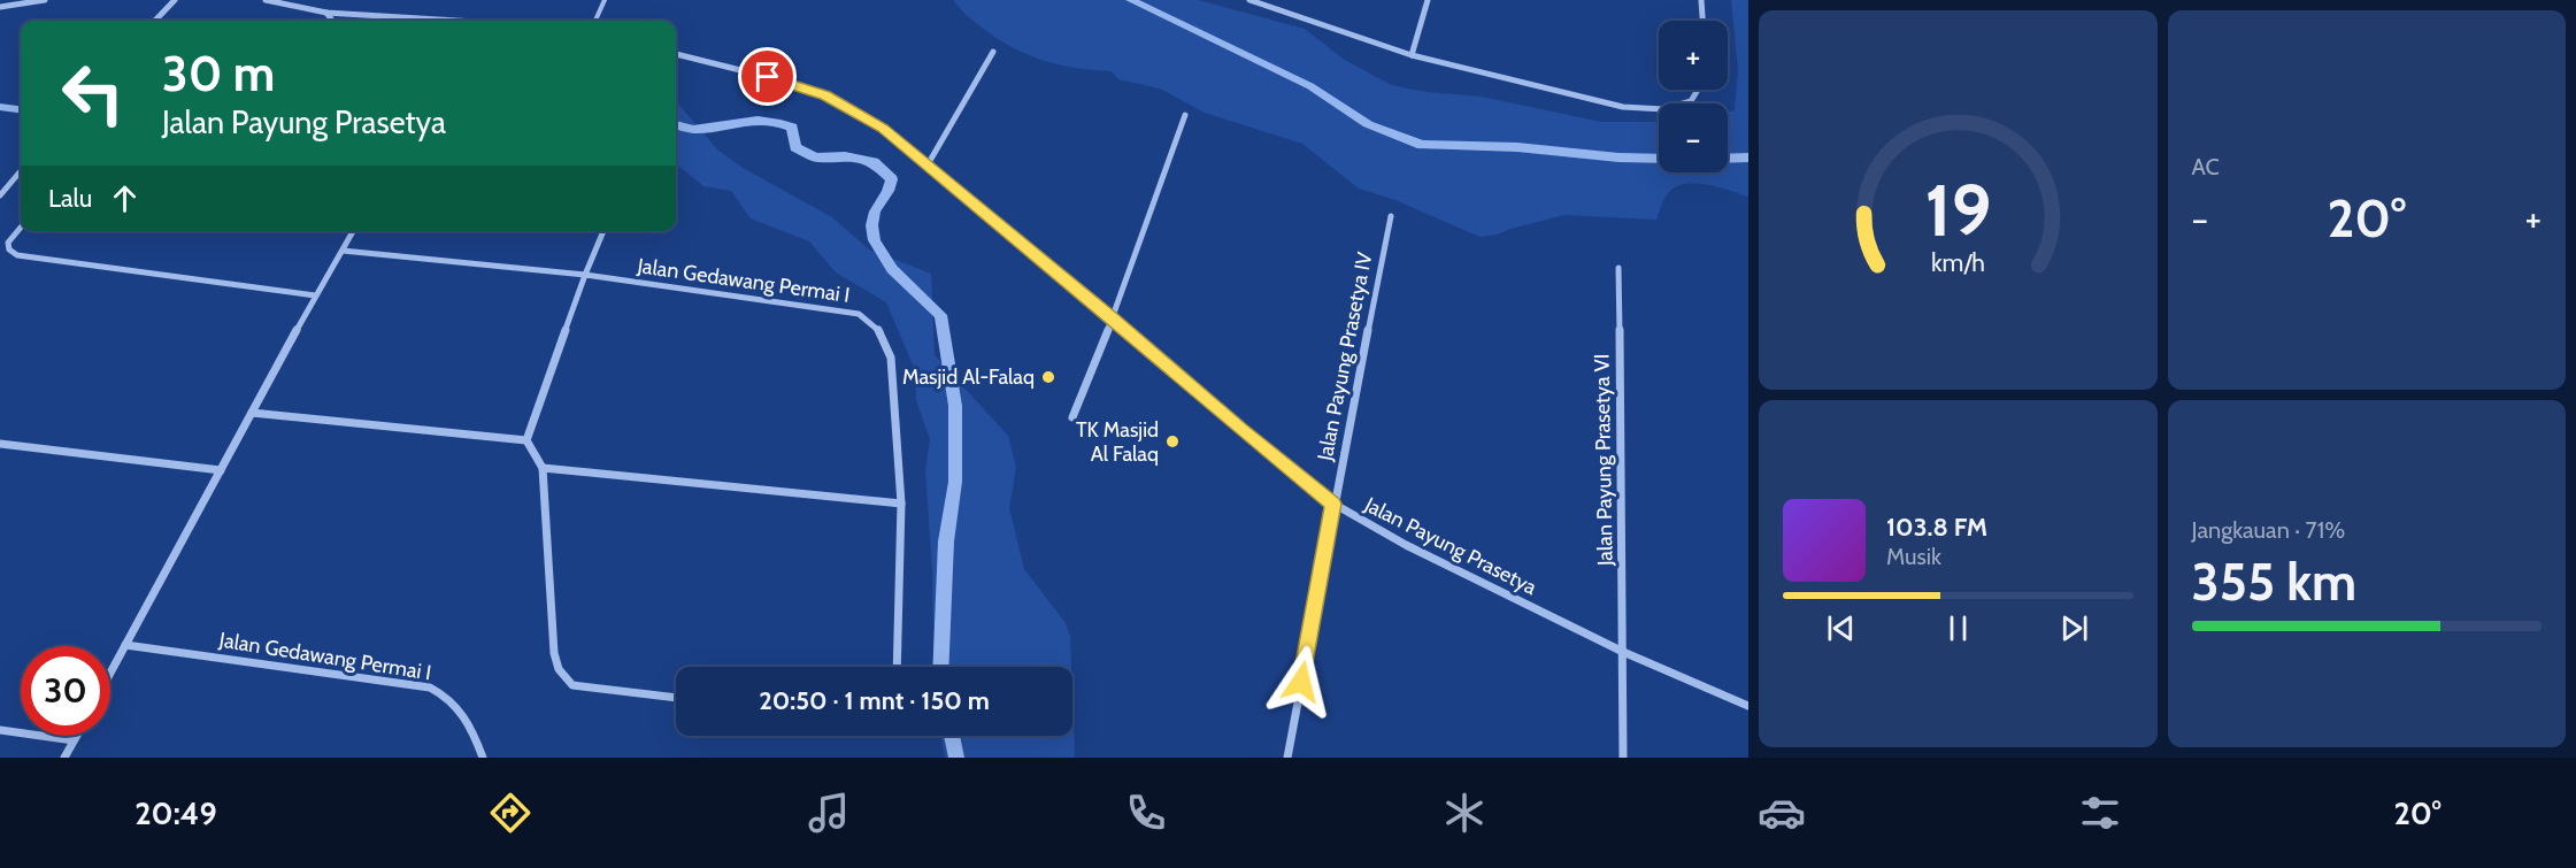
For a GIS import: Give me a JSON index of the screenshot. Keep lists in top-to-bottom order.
{
  "streets": {
    "street": [
      "Jalan Gedawang Permai I",
      "Jalan Payung Prasetya IV",
      "Jalan Payung Prasetya VI",
      "Jalan Payung Prasetya"
    ]
  },
  "crossings": [
    ["Jalan Payung Prasetya IV", "Jalan Payung Prasetya"],
    ["Jalan Payung Prasetya VI", "Jalan Payung Prasetya"]
  ],
  "places": ["Masjid Al-Falaq", "TK Masjid Al Falaq"],
  "page": {
    "tile": [
      "AC",
      ["Jangkauan · 71%", "355 km"]
    ],
    "map_buttons": ["+", "−"],
    "turn": ["30 m", "Jalan Payung Prasetya"],
    "then": "Lalu",
    "heat": ["−", "20°", "+"],
    "song": ["103.8 FM", "Musik"],
    "limit": "30",
    "trip": "20:50 · 1 mnt · 150 m",
    "tabs": ["20:49", "20°"],
    "gauge": ["19", "km/h"]
  }
}
